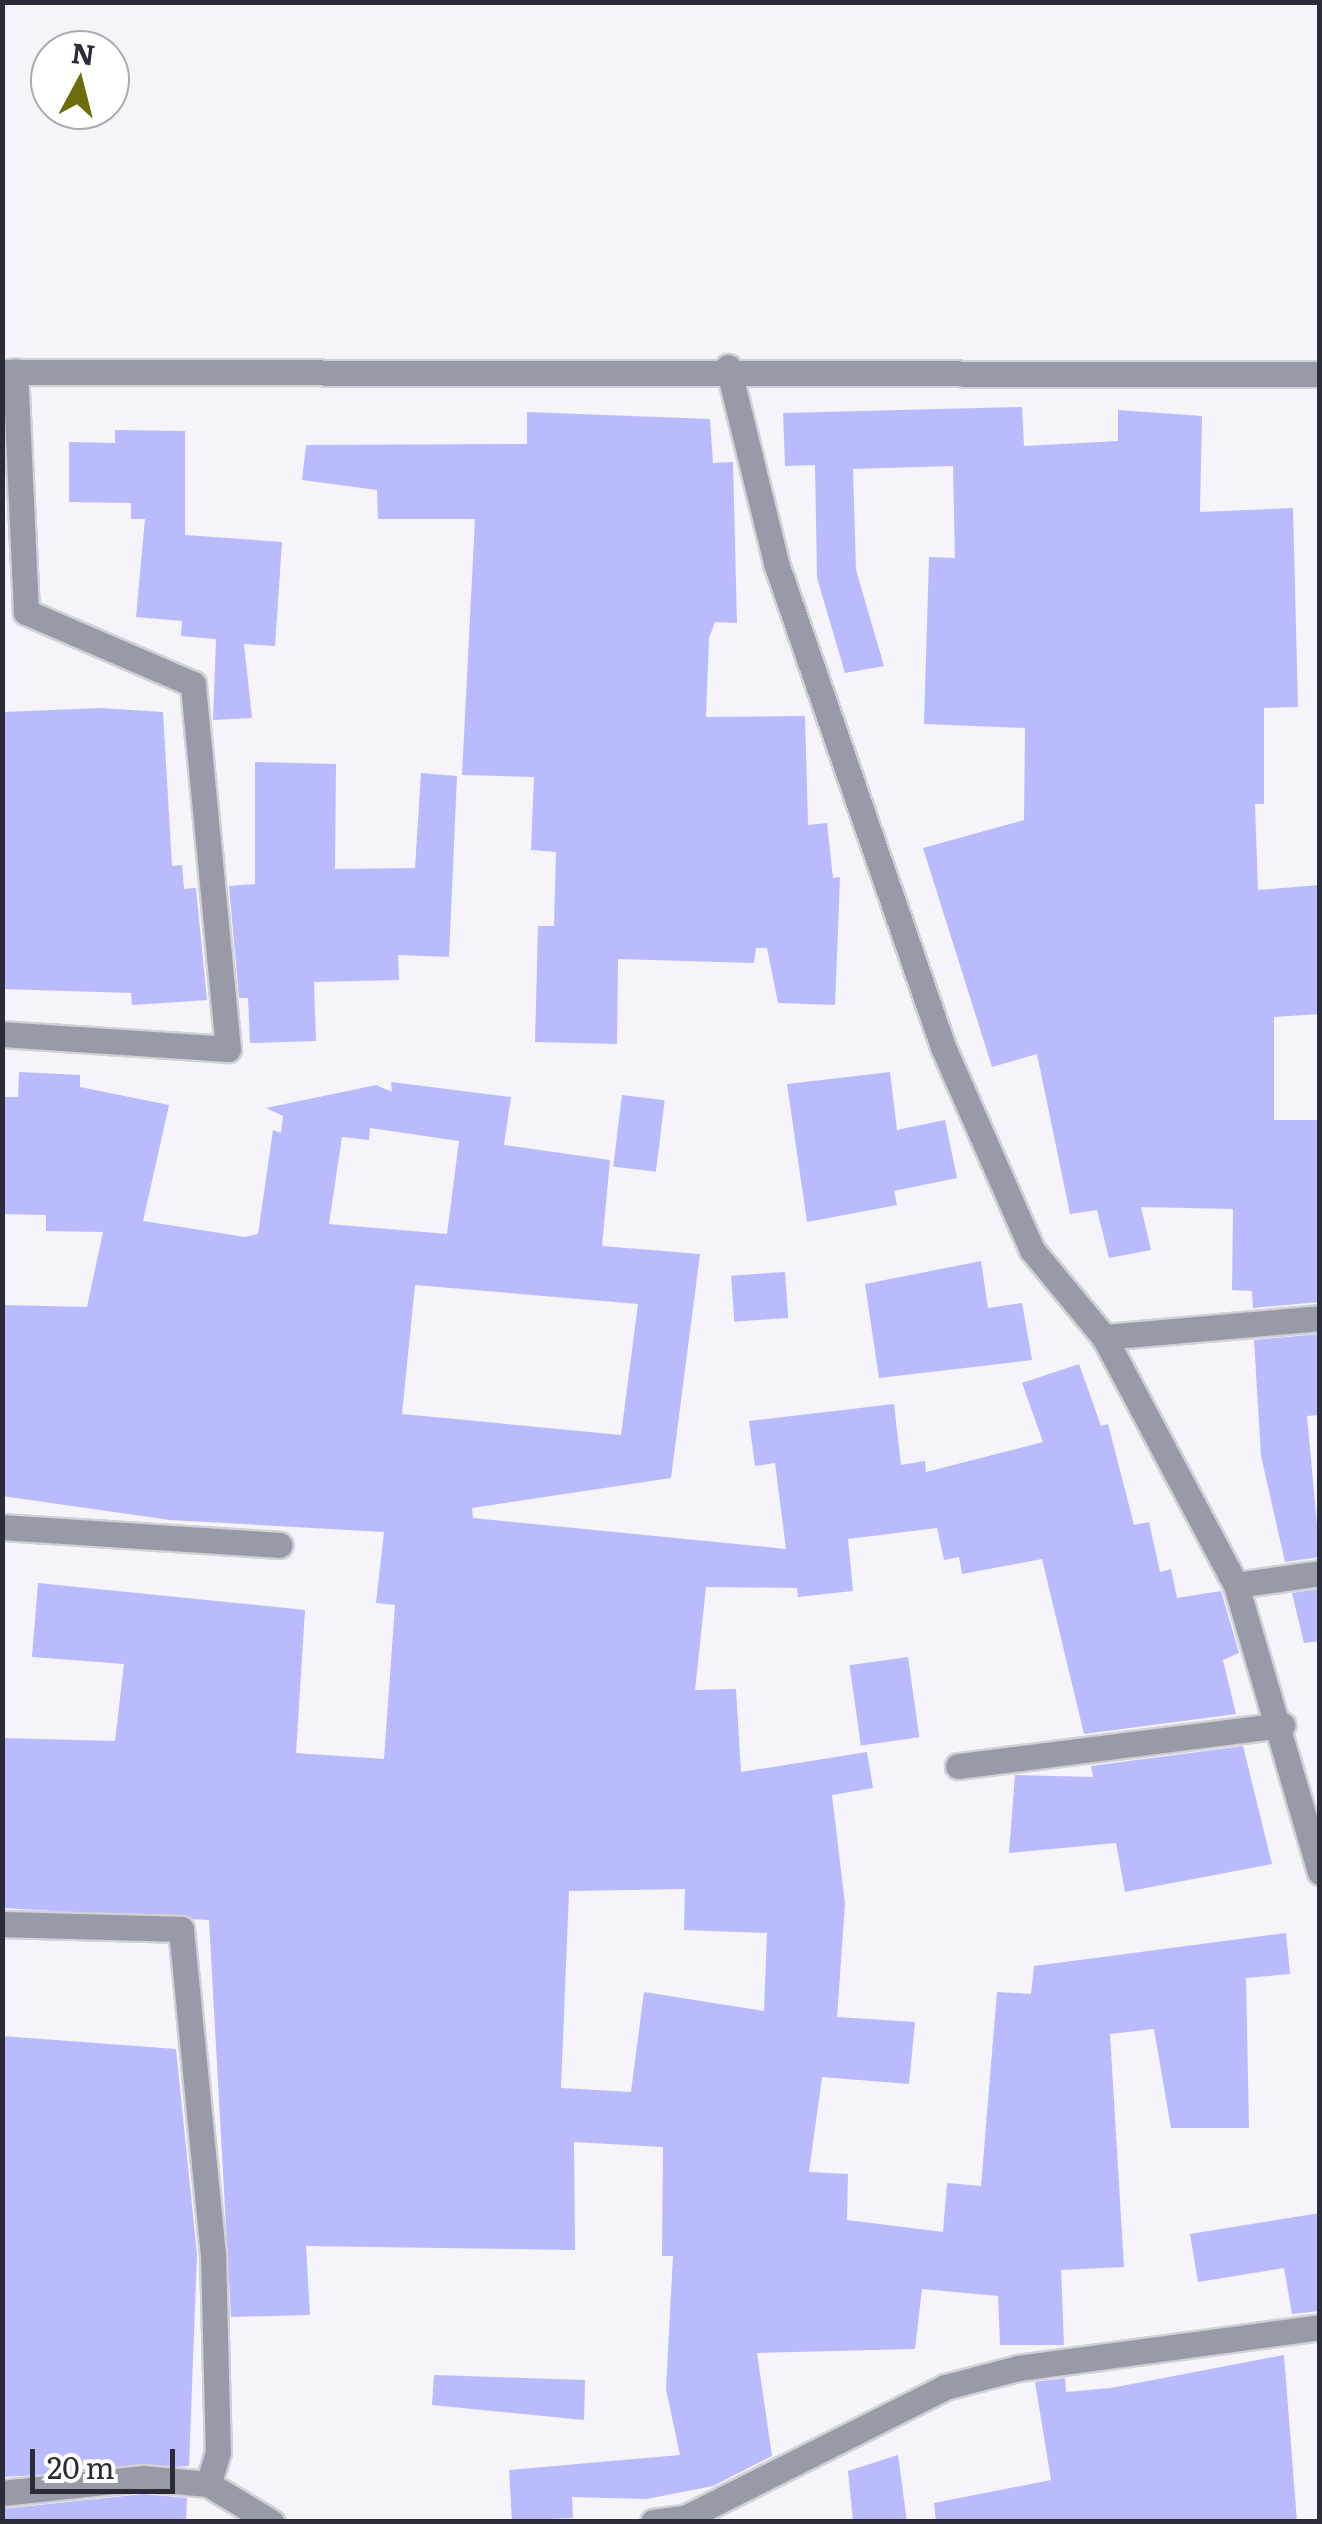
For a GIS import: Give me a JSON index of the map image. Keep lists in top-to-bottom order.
{
  "scale_bar": "20 m",
  "north": "top"
}
